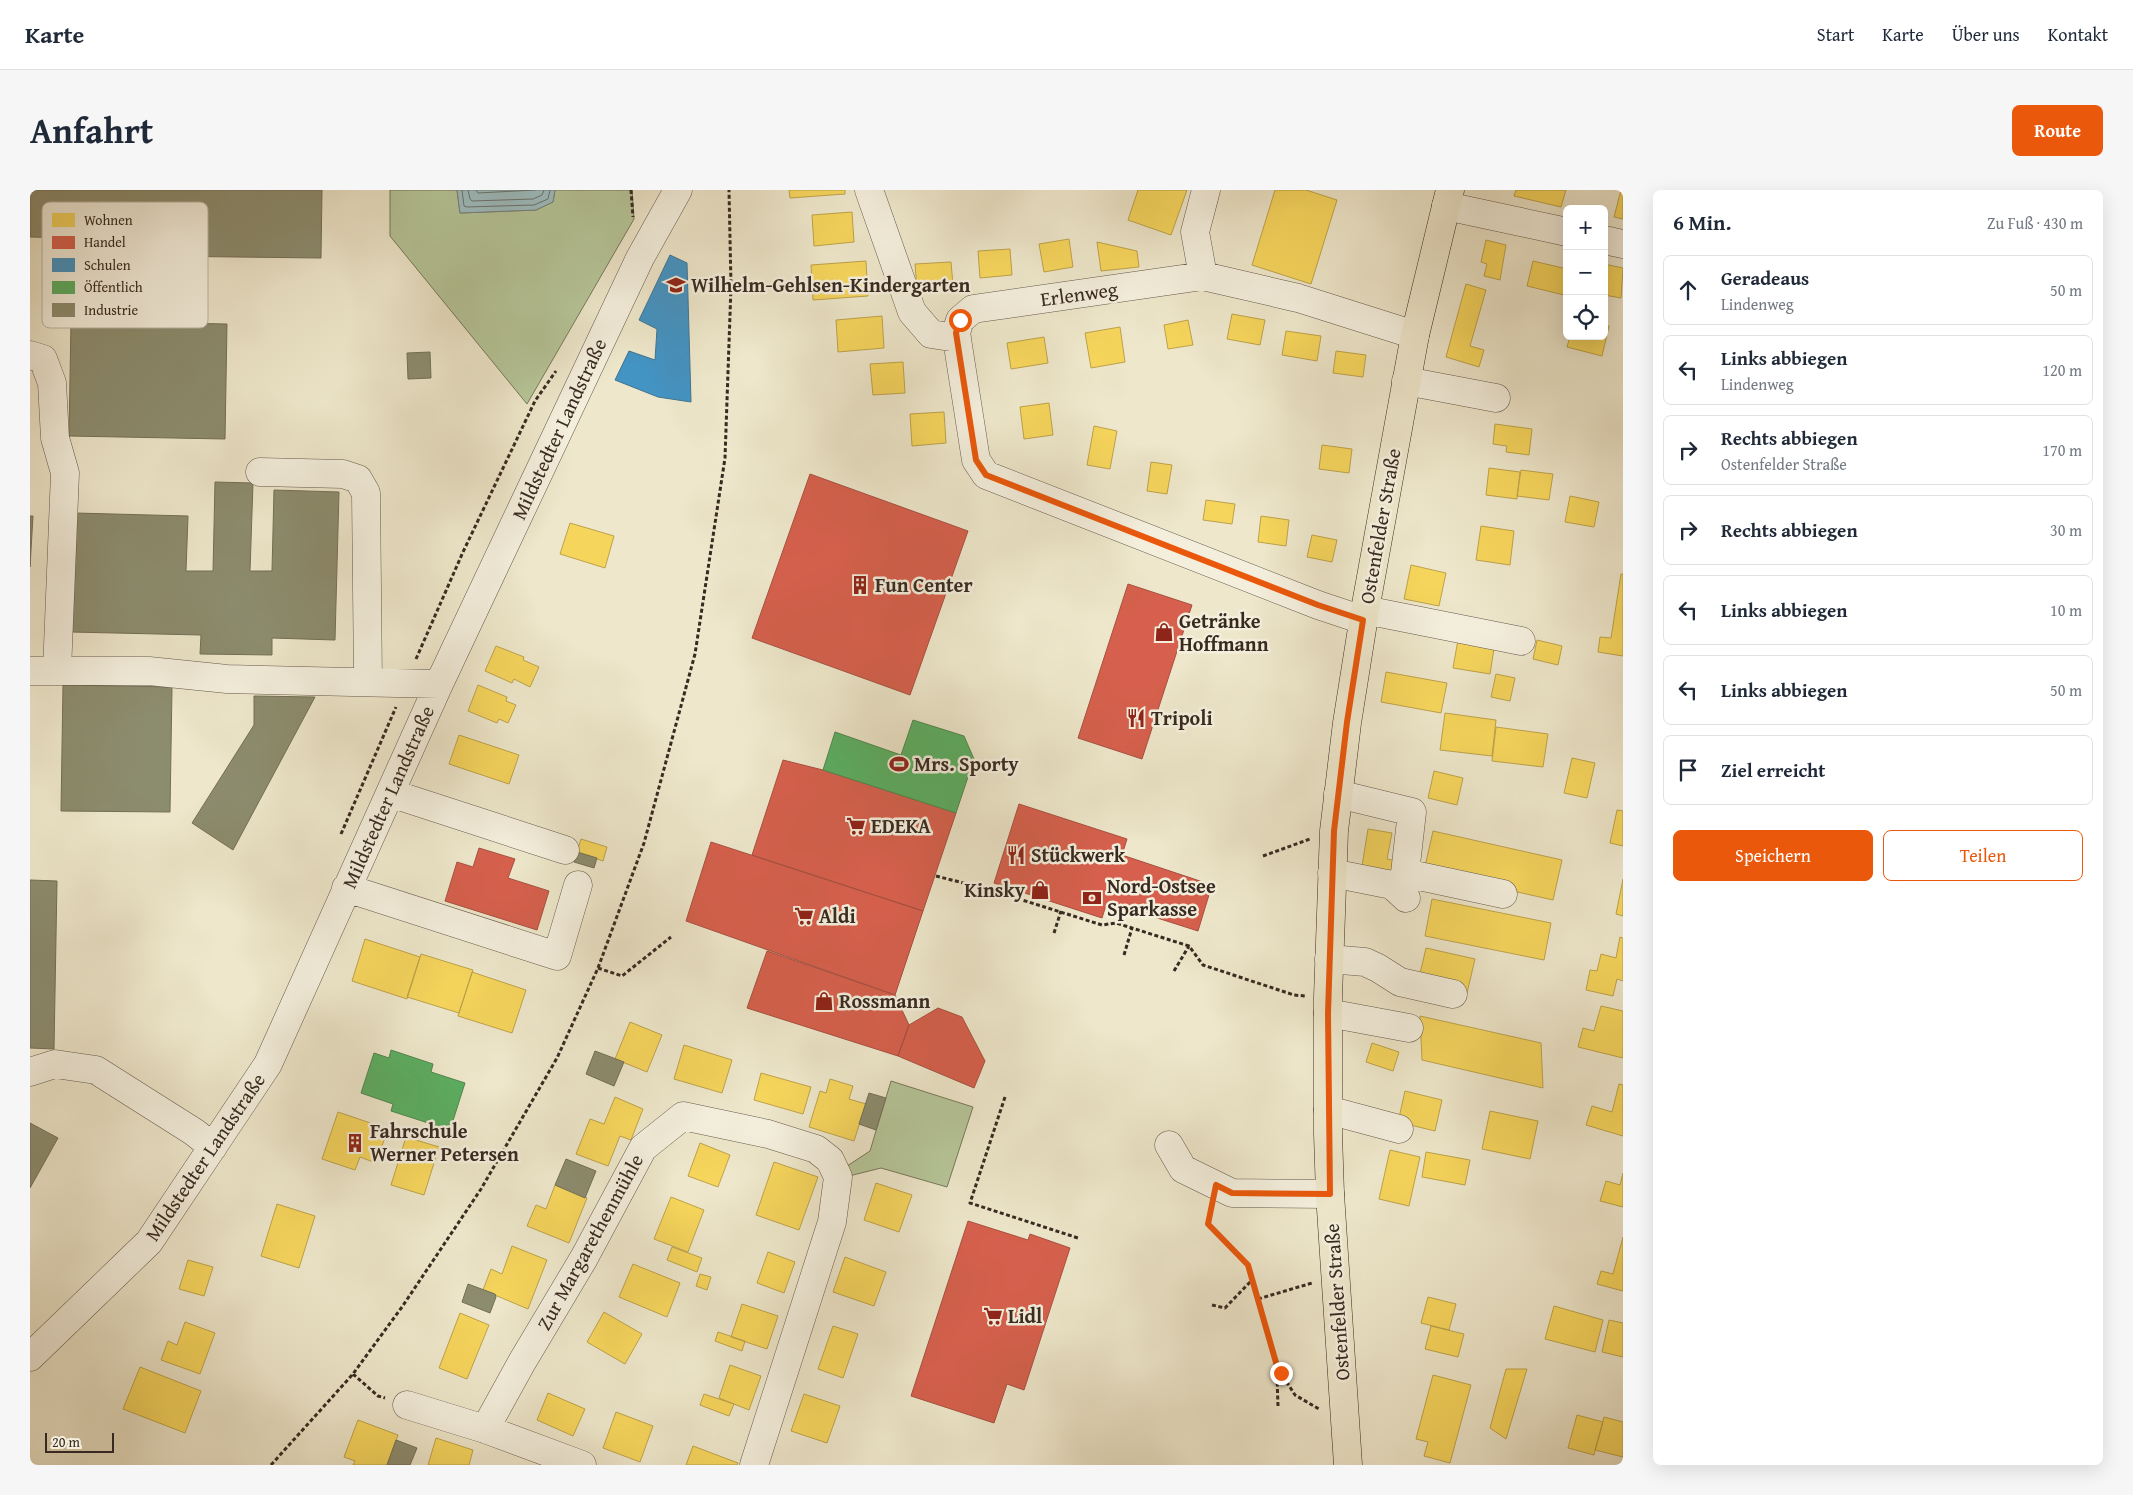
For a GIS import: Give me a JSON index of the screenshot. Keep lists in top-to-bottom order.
{
  "streets": {
    "main road": ["Ostenfelder Straße"],
    "street": ["Erlenweg", "Mildstedter Landstraße", "Zur Margarethenmühle"]
  },
  "crossings": [
    ["Erlenweg", "Ostenfelder Straße"]
  ],
  "places": {
    "school or university": ["Wilhelm-Gehlsen-Kindergarten"],
    "building": ["Fun Center", "Fahrschule Werner Petersen"],
    "shop": ["Getränke Hoffmann", "Kinsky", "Rossmann"],
    "restaurant": ["Tripoli", "Stückwerk"],
    "sports": ["Mrs. Sporty"],
    "supermarket": ["EDEKA", "Aldi", "Lidl"],
    "bank": ["Nord-Ostsee Sparkasse"]
  },
  "legend": [
    "Wohnen",
    "Handel",
    "Schulen",
    "Öffentlich",
    "Industrie"
  ],
  "scale_bar": "20 m",
  "page": {
    "header": "Karte",
    "nav": [
      "Start",
      "Karte",
      "Über uns",
      "Kontakt"
    ],
    "title": "Anfahrt",
    "buttons": [
      "Route",
      ["Speichern", "Teilen"]
    ],
    "heading": ["6 Min.", "Zu Fuß · 430 m"],
    "map_buttons": ["+", "−"],
    "list": [
      ["Geradeaus", "Lindenweg", "50 m"],
      ["Links abbiegen", "Lindenweg", "120 m"],
      ["Rechts abbiegen", "Ostenfelder Straße", "170 m"],
      ["Rechts abbiegen", "30 m"],
      ["Links abbiegen", "10 m"],
      ["Links abbiegen", "50 m"],
      "Ziel erreicht"
    ],
    "scale": "20 m"
  }
}
